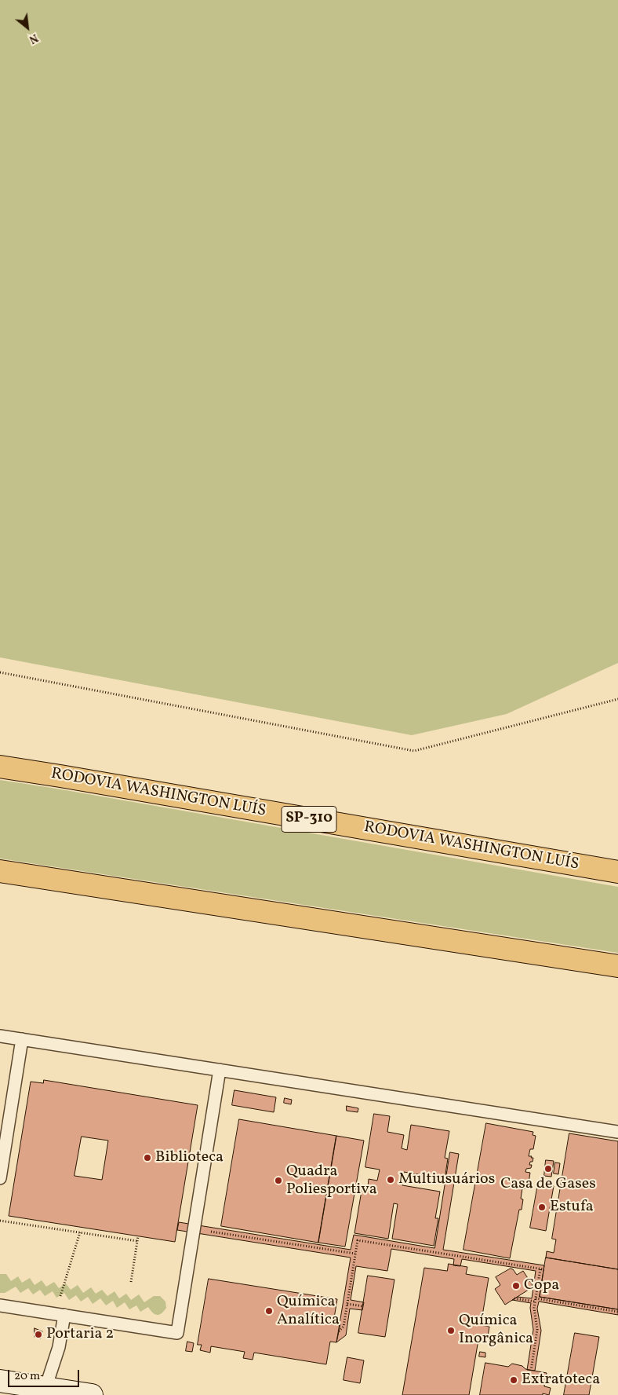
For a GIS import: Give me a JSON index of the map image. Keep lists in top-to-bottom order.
{
  "streets": {
    "highway": ["RODOVIA WASHINGTON LUÍS", "SP-310"]
  },
  "places": [
    "Biblioteca",
    "Casa de Gases",
    "Multiusuários",
    "Quadra Poliesportiva",
    "Estufa",
    "Copa",
    "Química Analítica",
    "Química Inorgânica",
    "Portaria 2",
    "Extratoteca"
  ],
  "scale_bar": "20 m",
  "north": "bottom right"
}
